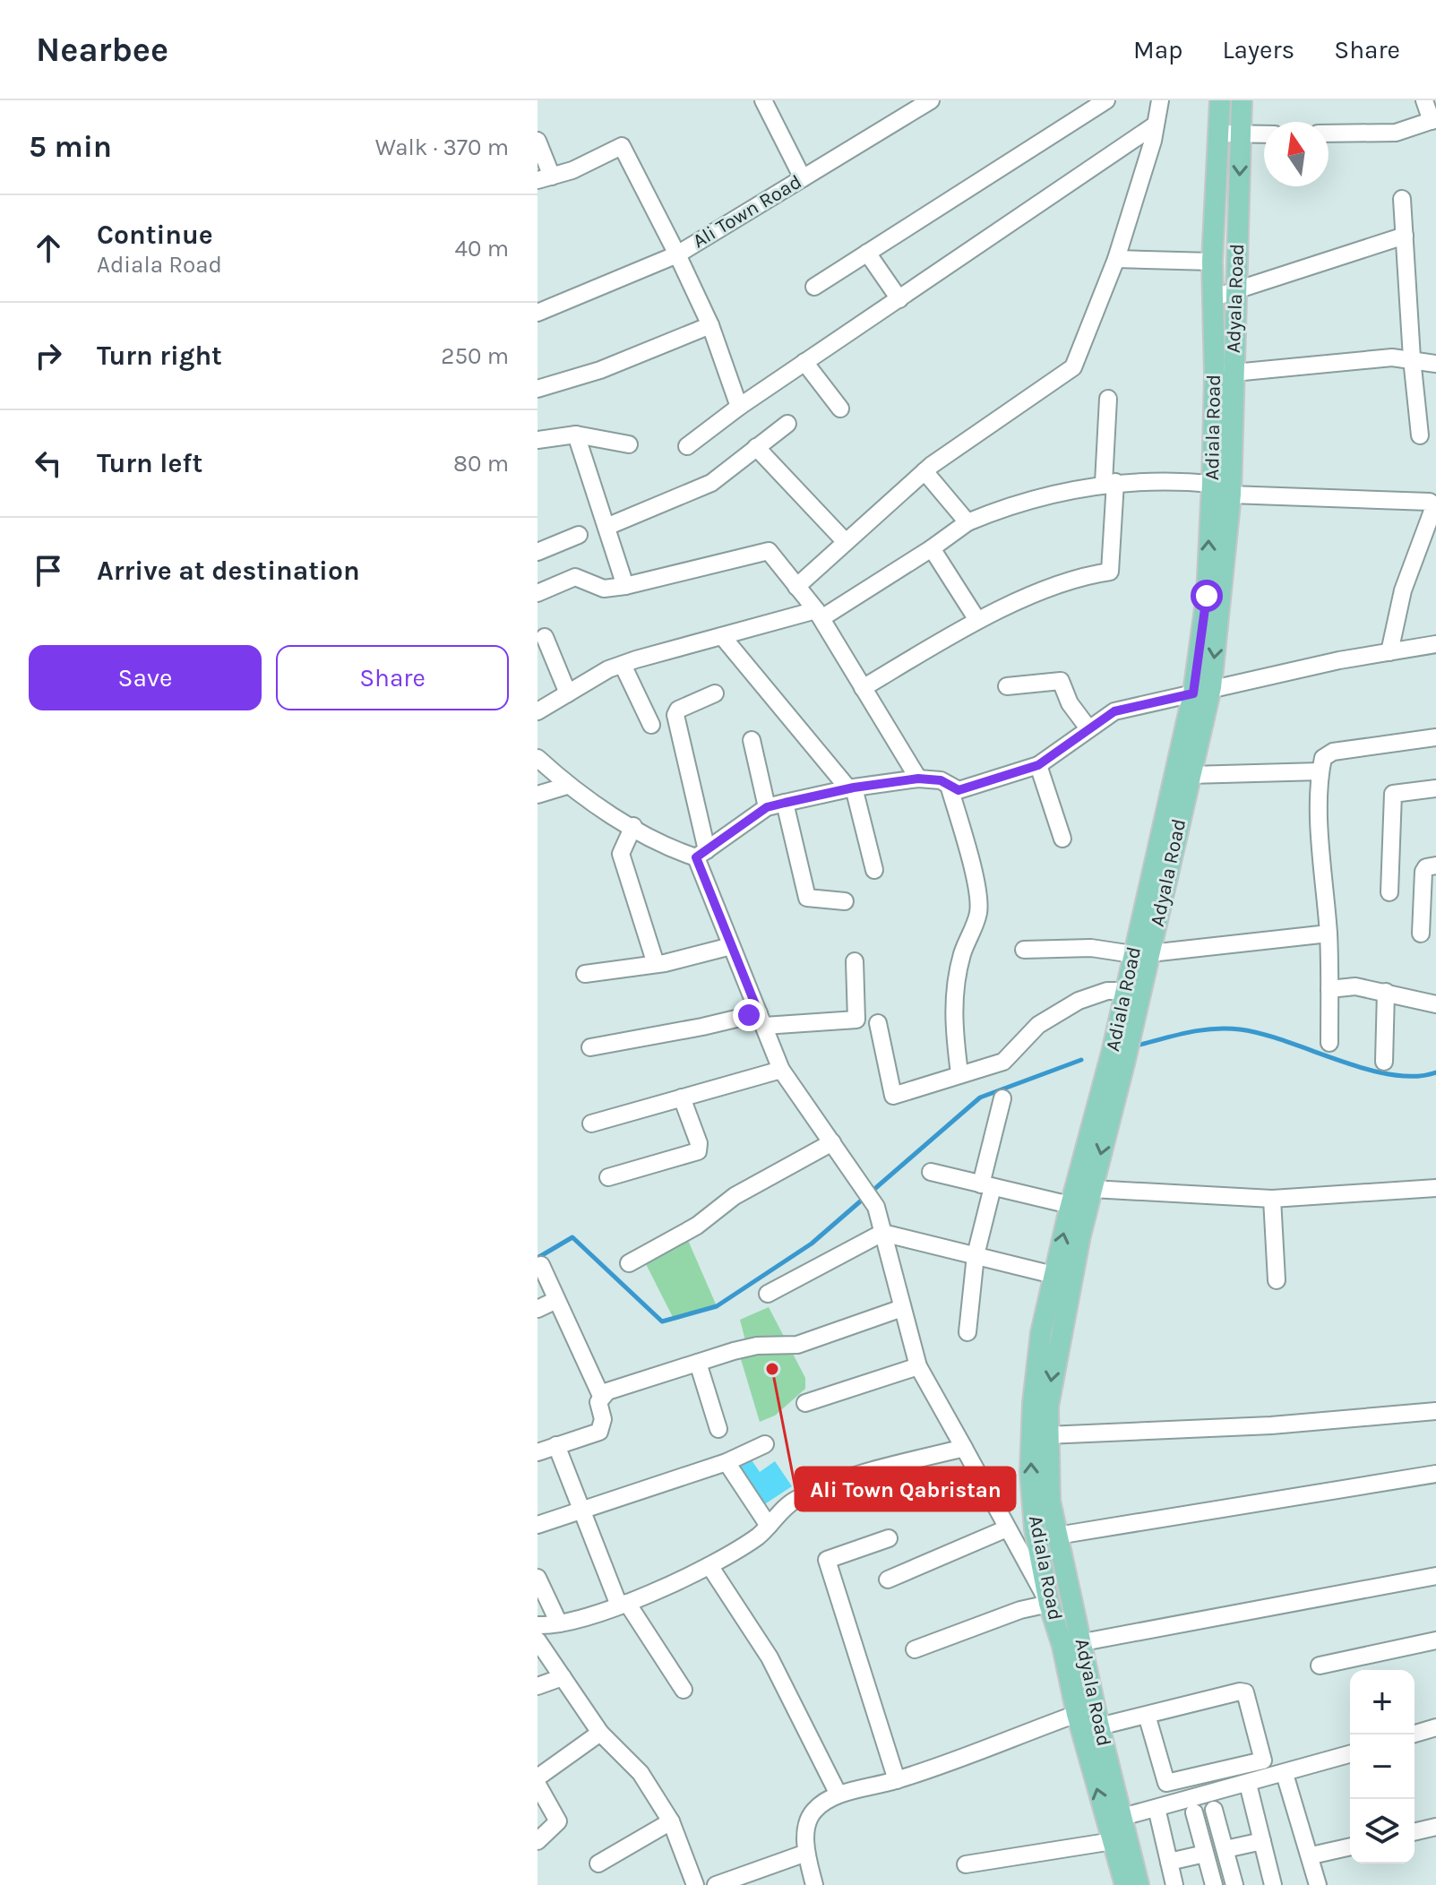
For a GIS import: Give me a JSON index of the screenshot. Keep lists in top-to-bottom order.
{
  "streets": {
    "main road": ["Adyala Road", "Adiala Road"],
    "street": ["Ali Town Road"]
  },
  "crossings": [
    ["Adyala Road", "Adiala Road"]
  ],
  "one_way": ["Adyala Road", "Adiala Road"],
  "places": ["Ali Town Qabristan"],
  "north": "top",
  "page": {
    "header": "Nearbee",
    "nav": ["Map", "Layers", "Share"],
    "heading": ["5 min", "Walk · 370 m"],
    "list": [
      ["Continue", "Adiala Road", "40 m"],
      ["Turn right", "250 m"],
      ["Turn left", "80 m"],
      "Arrive at destination"
    ],
    "buttons": ["Save", "Share"],
    "map_buttons": ["+", "−"]
  }
}
